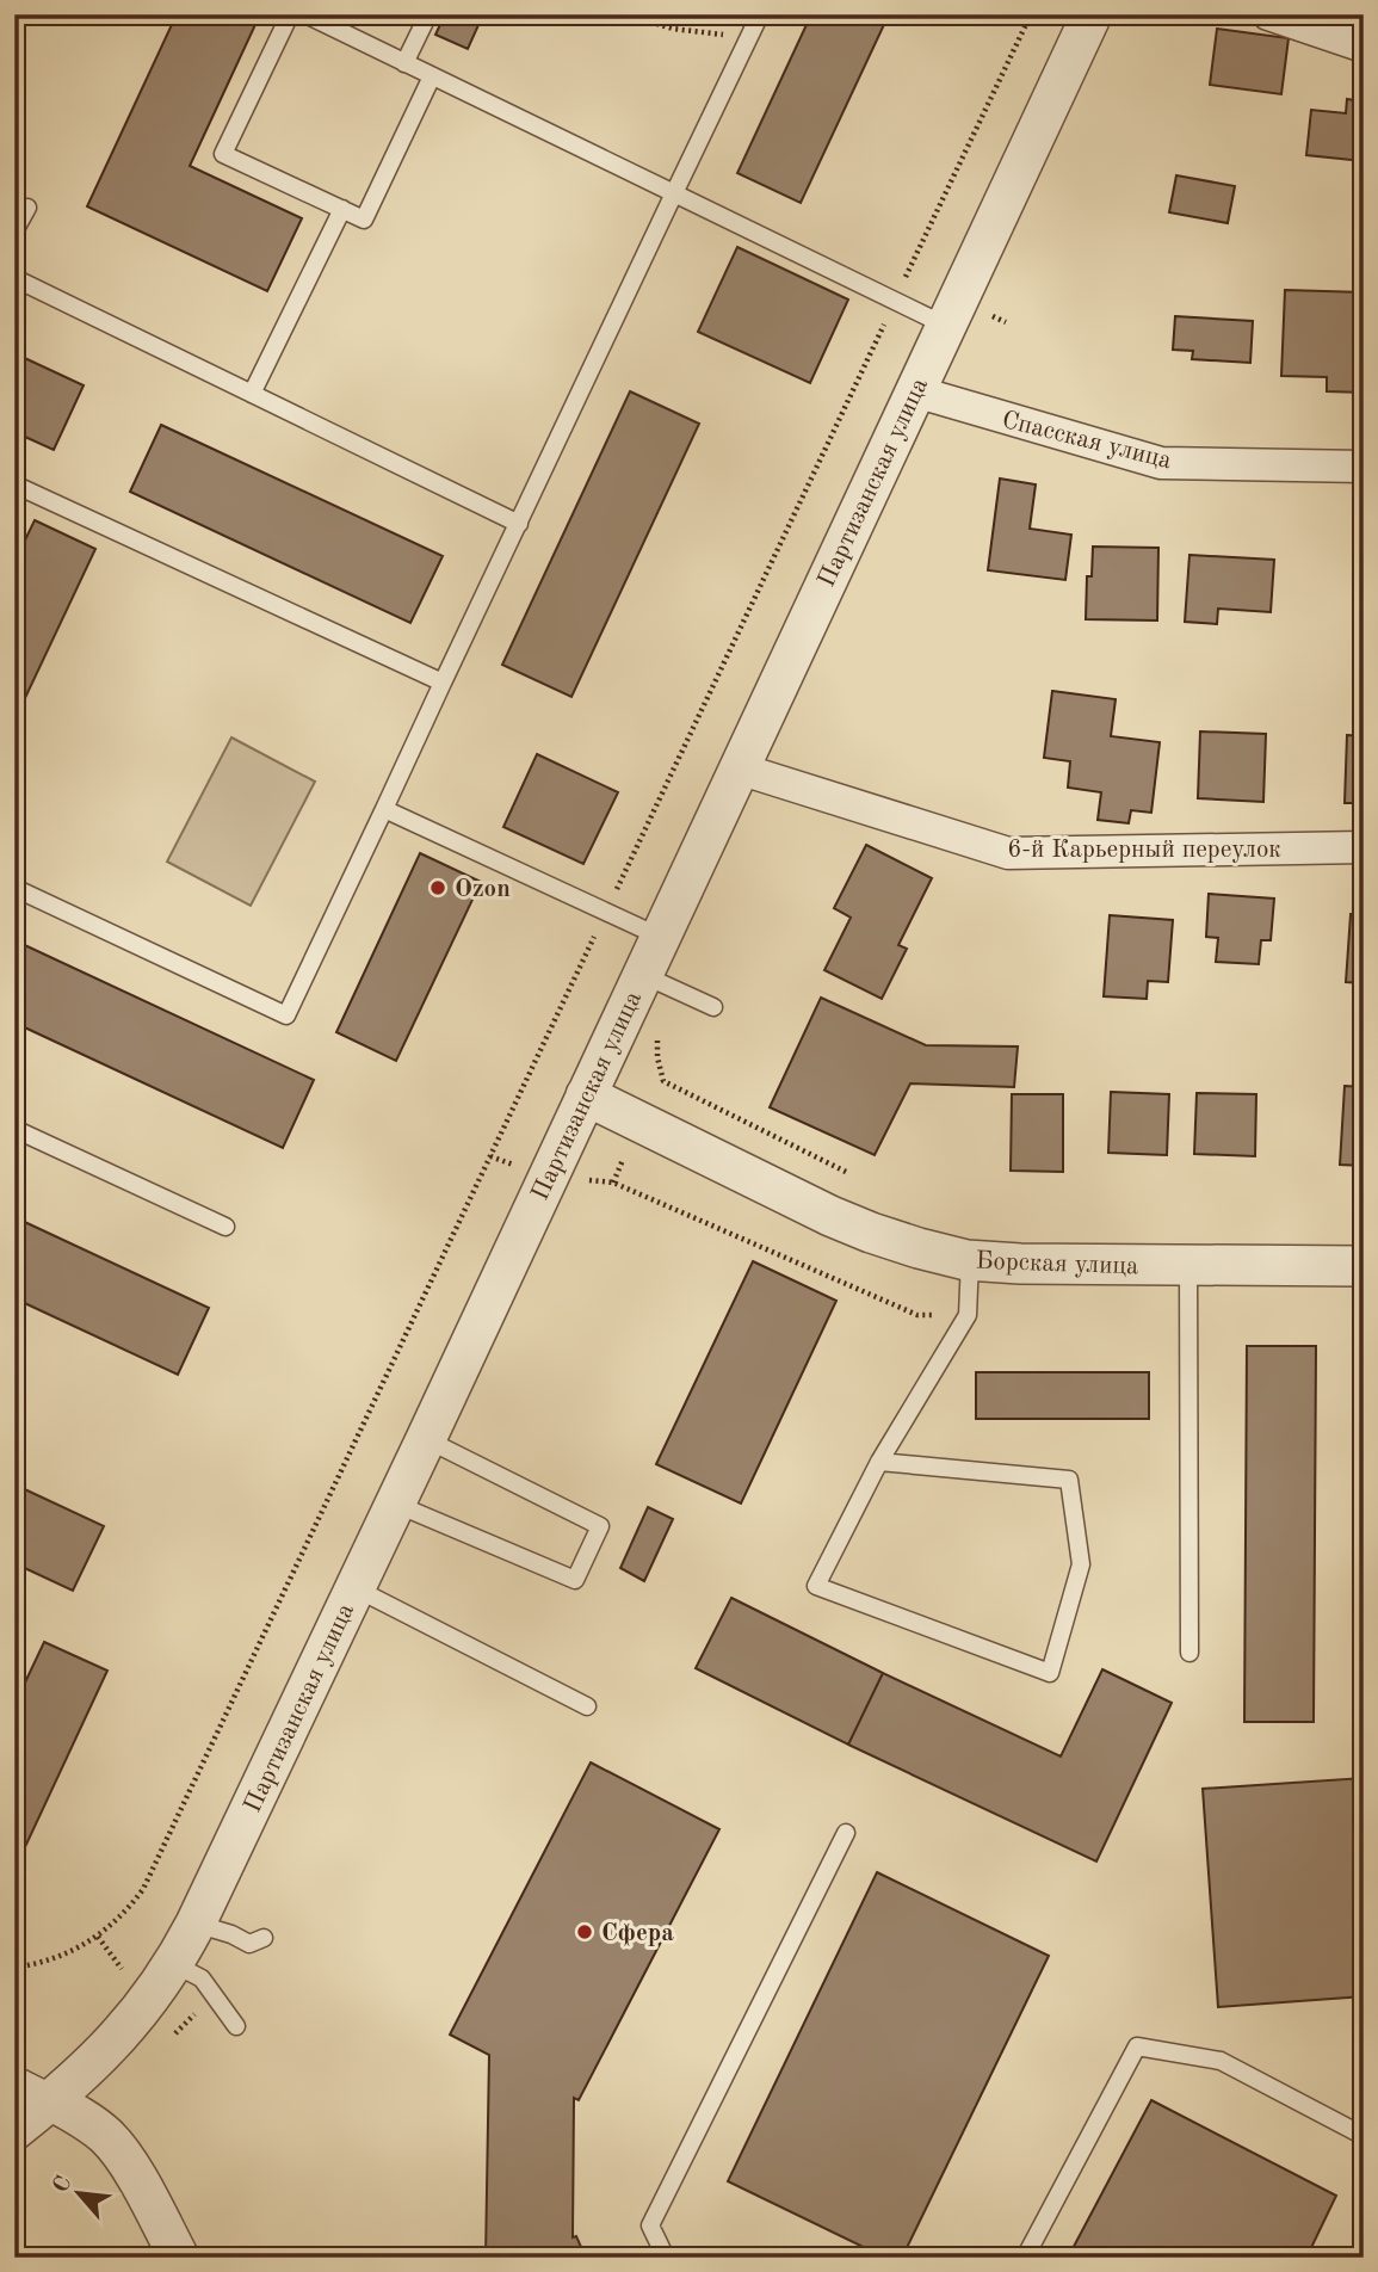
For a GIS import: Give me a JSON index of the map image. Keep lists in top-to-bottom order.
{
  "streets": {
    "street": [
      "Спасская улица",
      "Партизанская улица",
      "6-й Карьерный переулок",
      "Борская улица"
    ]
  },
  "crossings": [
    ["Спасская улица", "Партизанская улица"],
    ["Партизанская улица", "6-й Карьерный переулок"],
    ["Партизанская улица", "Борская улица"]
  ],
  "places": ["Ozon", "Сфера"],
  "north": "top left"
}
